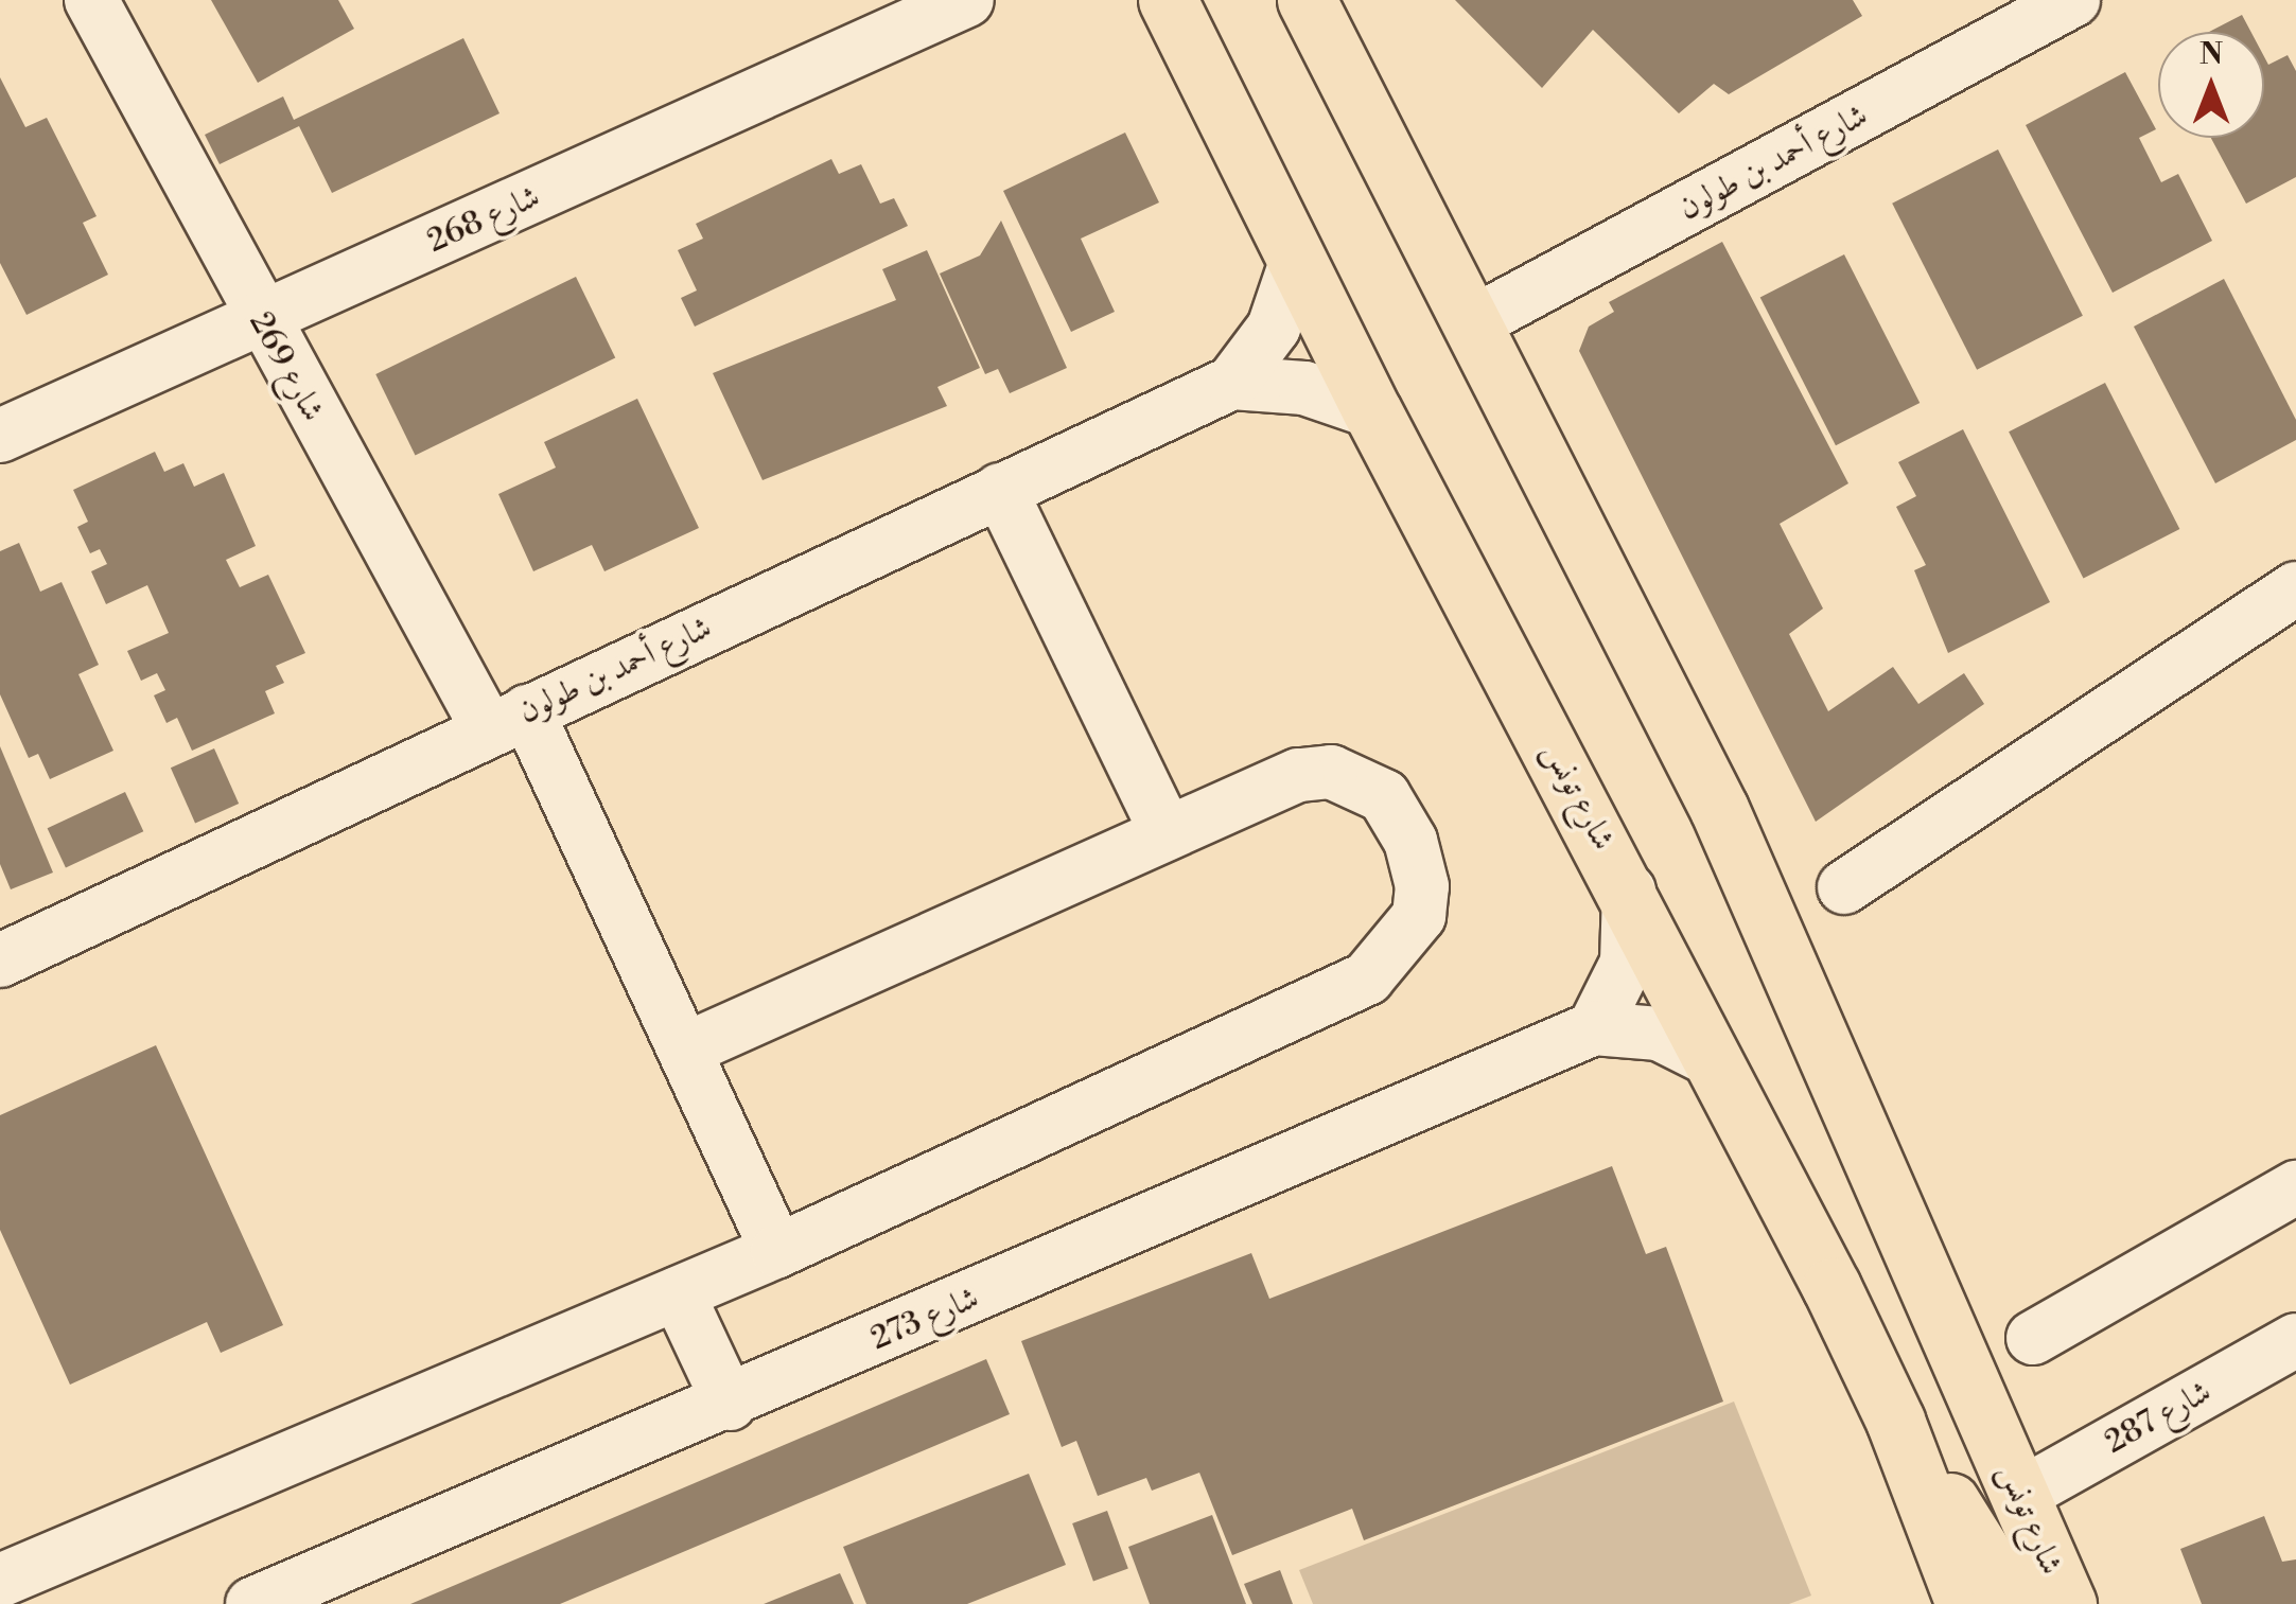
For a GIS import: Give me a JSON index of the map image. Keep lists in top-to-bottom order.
{
  "streets": {
    "main road": ["شارع تونس"],
    "street": [
      "شارع أحمد بن طولون",
      "شارع 268",
      "شارع 269",
      "شارع 273",
      "شارع 287"
    ]
  },
  "crossings": [
    ["شارع أحمد بن طولون", "شارع 269"],
    ["شارع أحمد بن طولون", "شارع تونس"],
    ["شارع 268", "شارع 269"],
    ["شارع تونس", "شارع 273"],
    ["شارع تونس", "شارع 287"]
  ],
  "north": "top"
}
